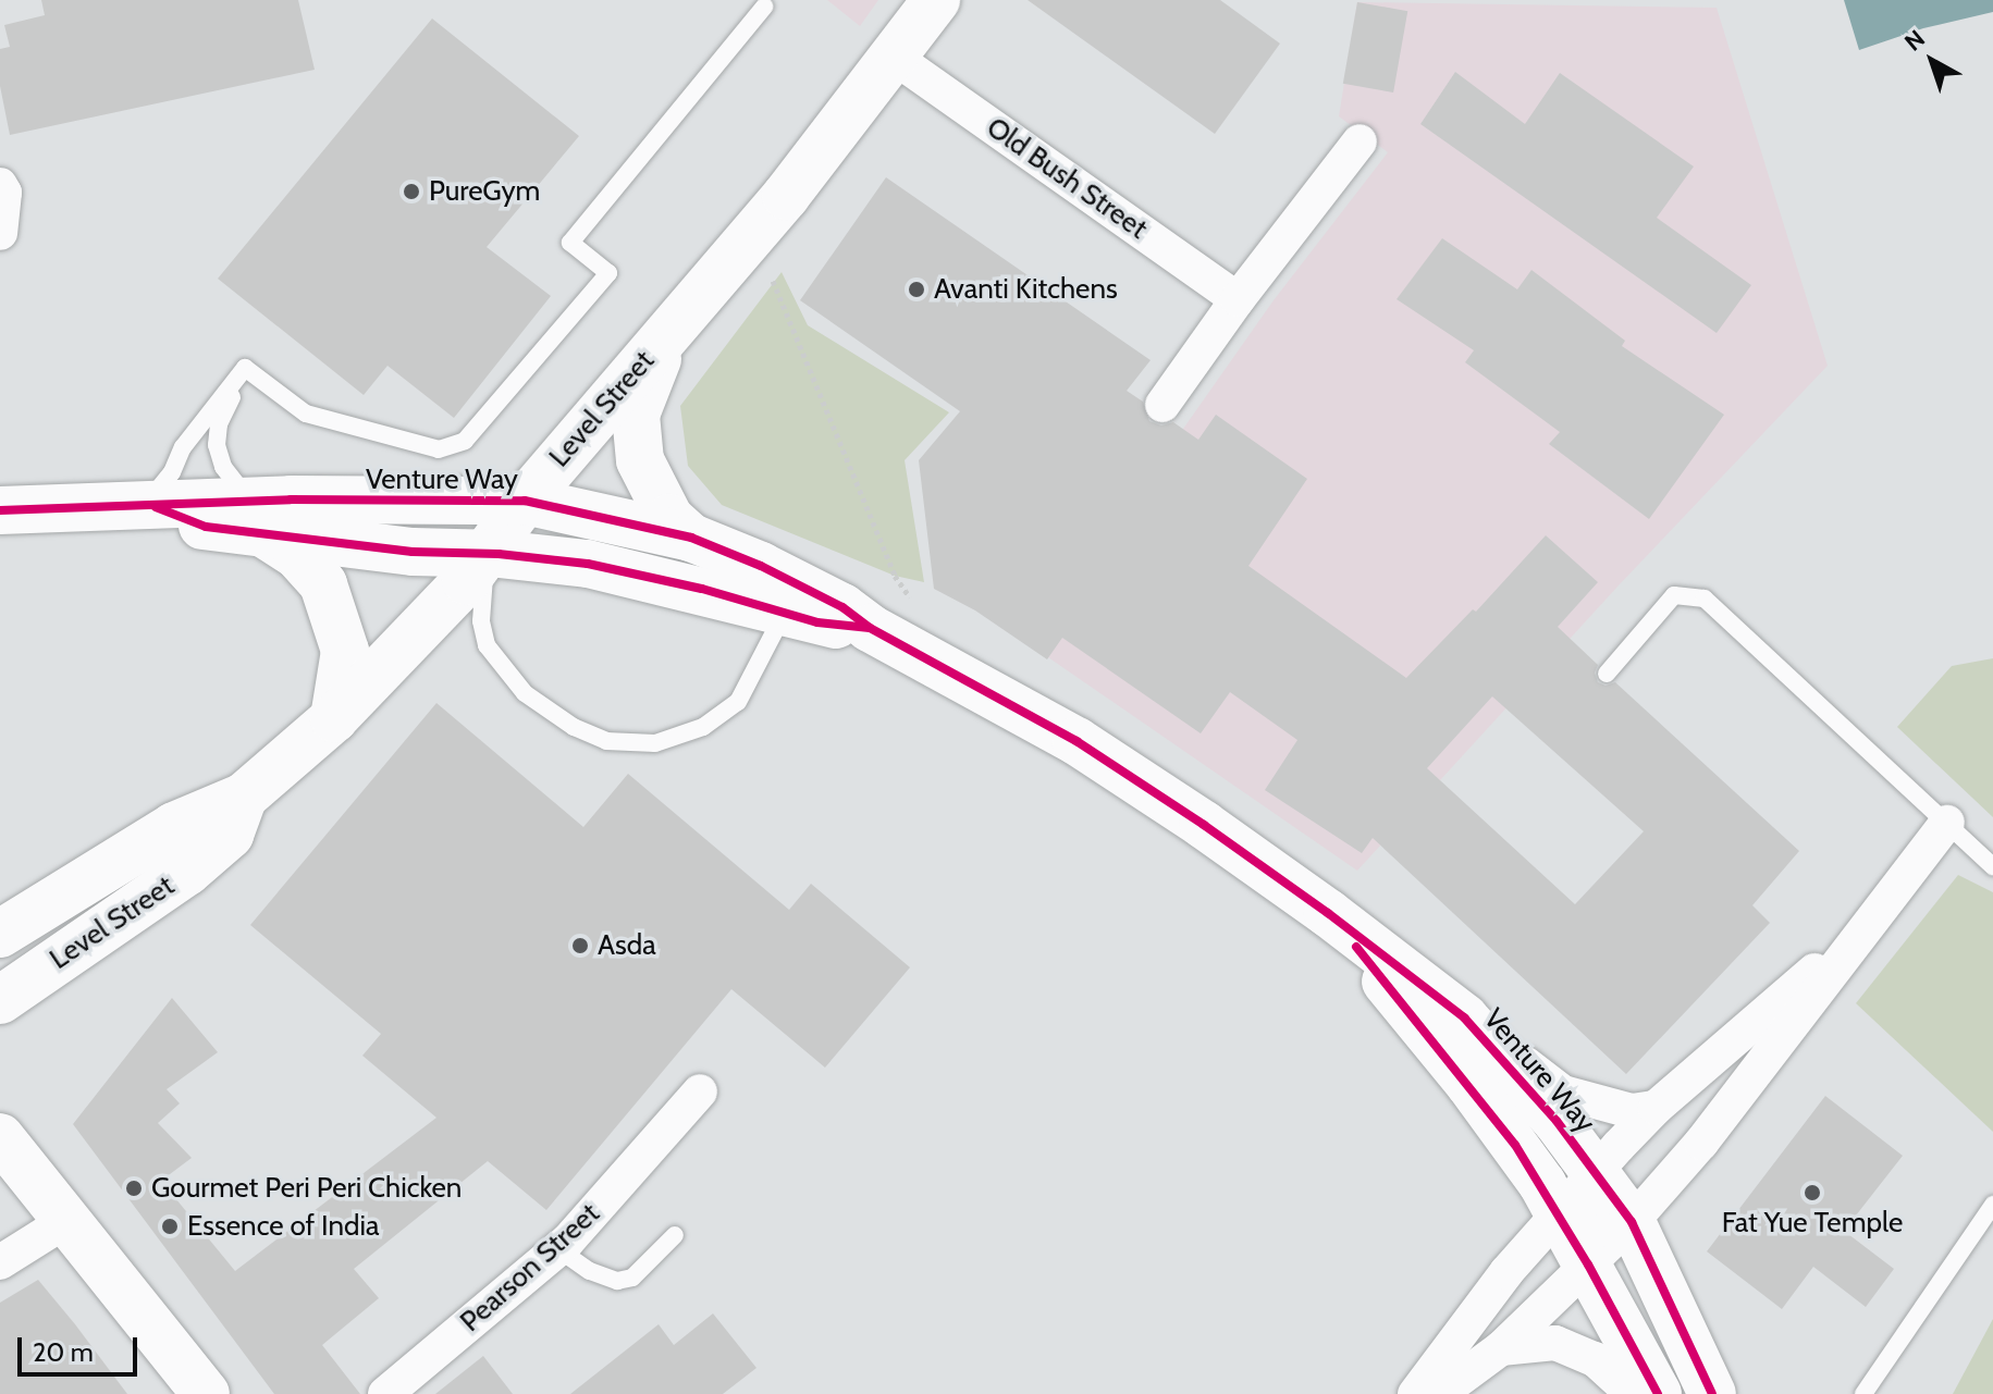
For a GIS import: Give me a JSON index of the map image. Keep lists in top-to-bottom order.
{
  "streets": {
    "main road": ["Level Street", "Venture Way"],
    "street": ["Old Bush Street", "Pearson Street"]
  },
  "crossings": [
    ["Old Bush Street", "Level Street"],
    ["Level Street", "Venture Way"]
  ],
  "places": [
    "PureGym",
    "Avanti Kitchens",
    "Asda",
    "Gourmet Peri Peri Chicken",
    "Fat Yue Temple",
    "Essence of India"
  ],
  "scale_bar": "20 m",
  "north": "top left"
}
